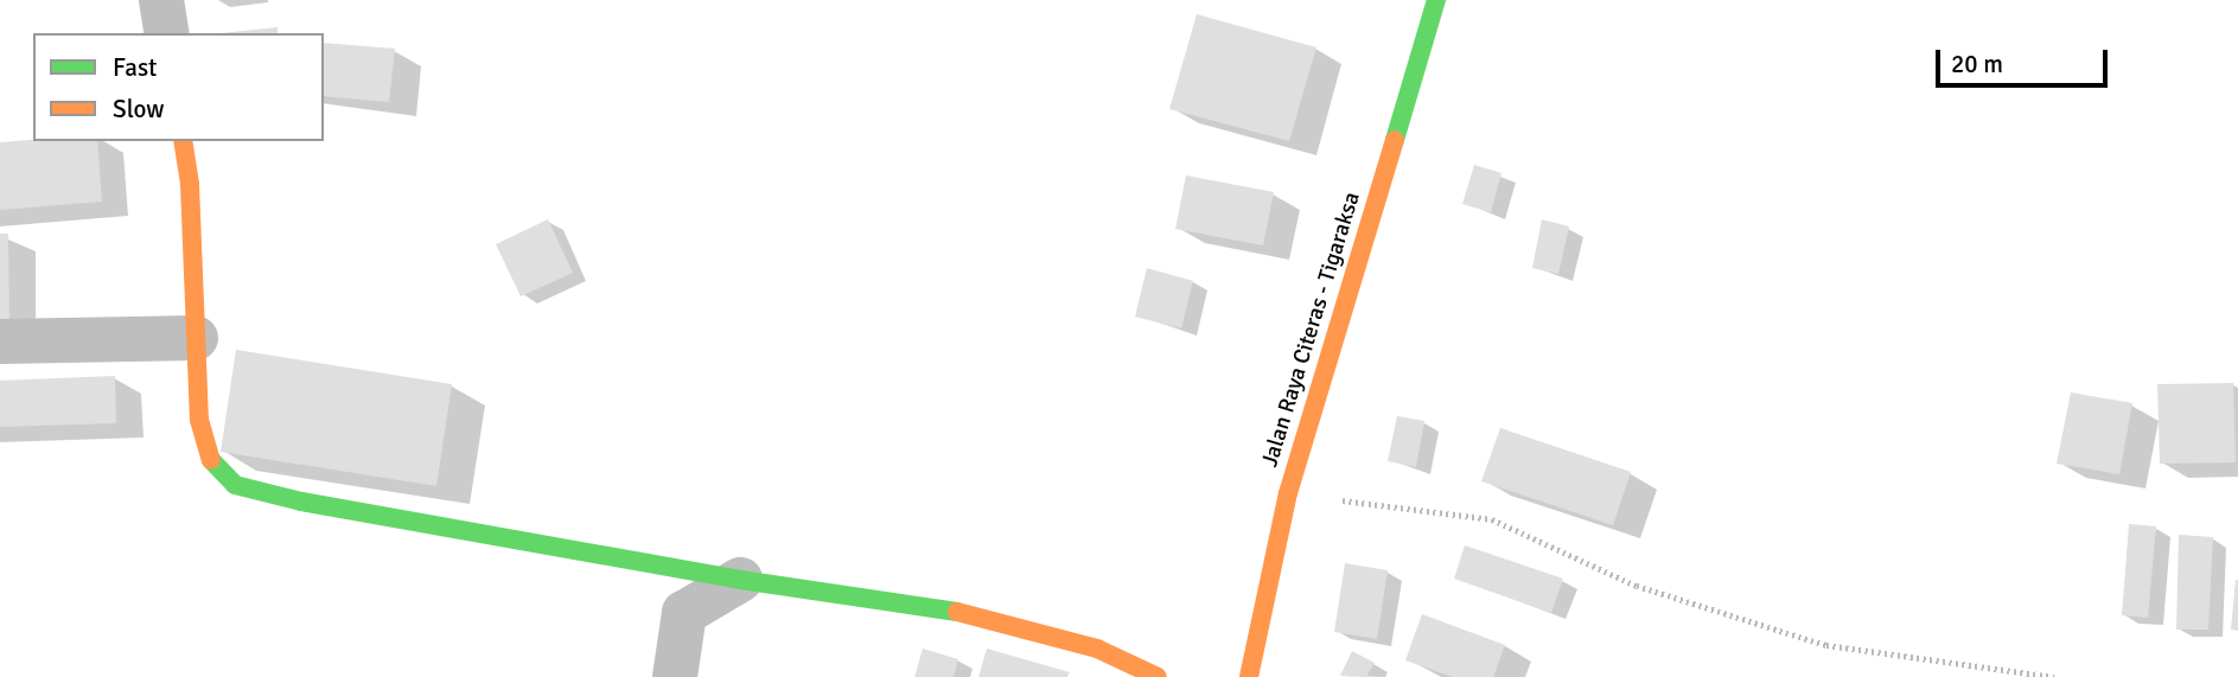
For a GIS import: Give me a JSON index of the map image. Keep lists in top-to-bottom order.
{
  "streets": {
    "street": ["Jalan Raya Citeras - Tigaraksa"]
  },
  "legend": ["Fast", "Slow"],
  "scale_bar": "20 m"
}
